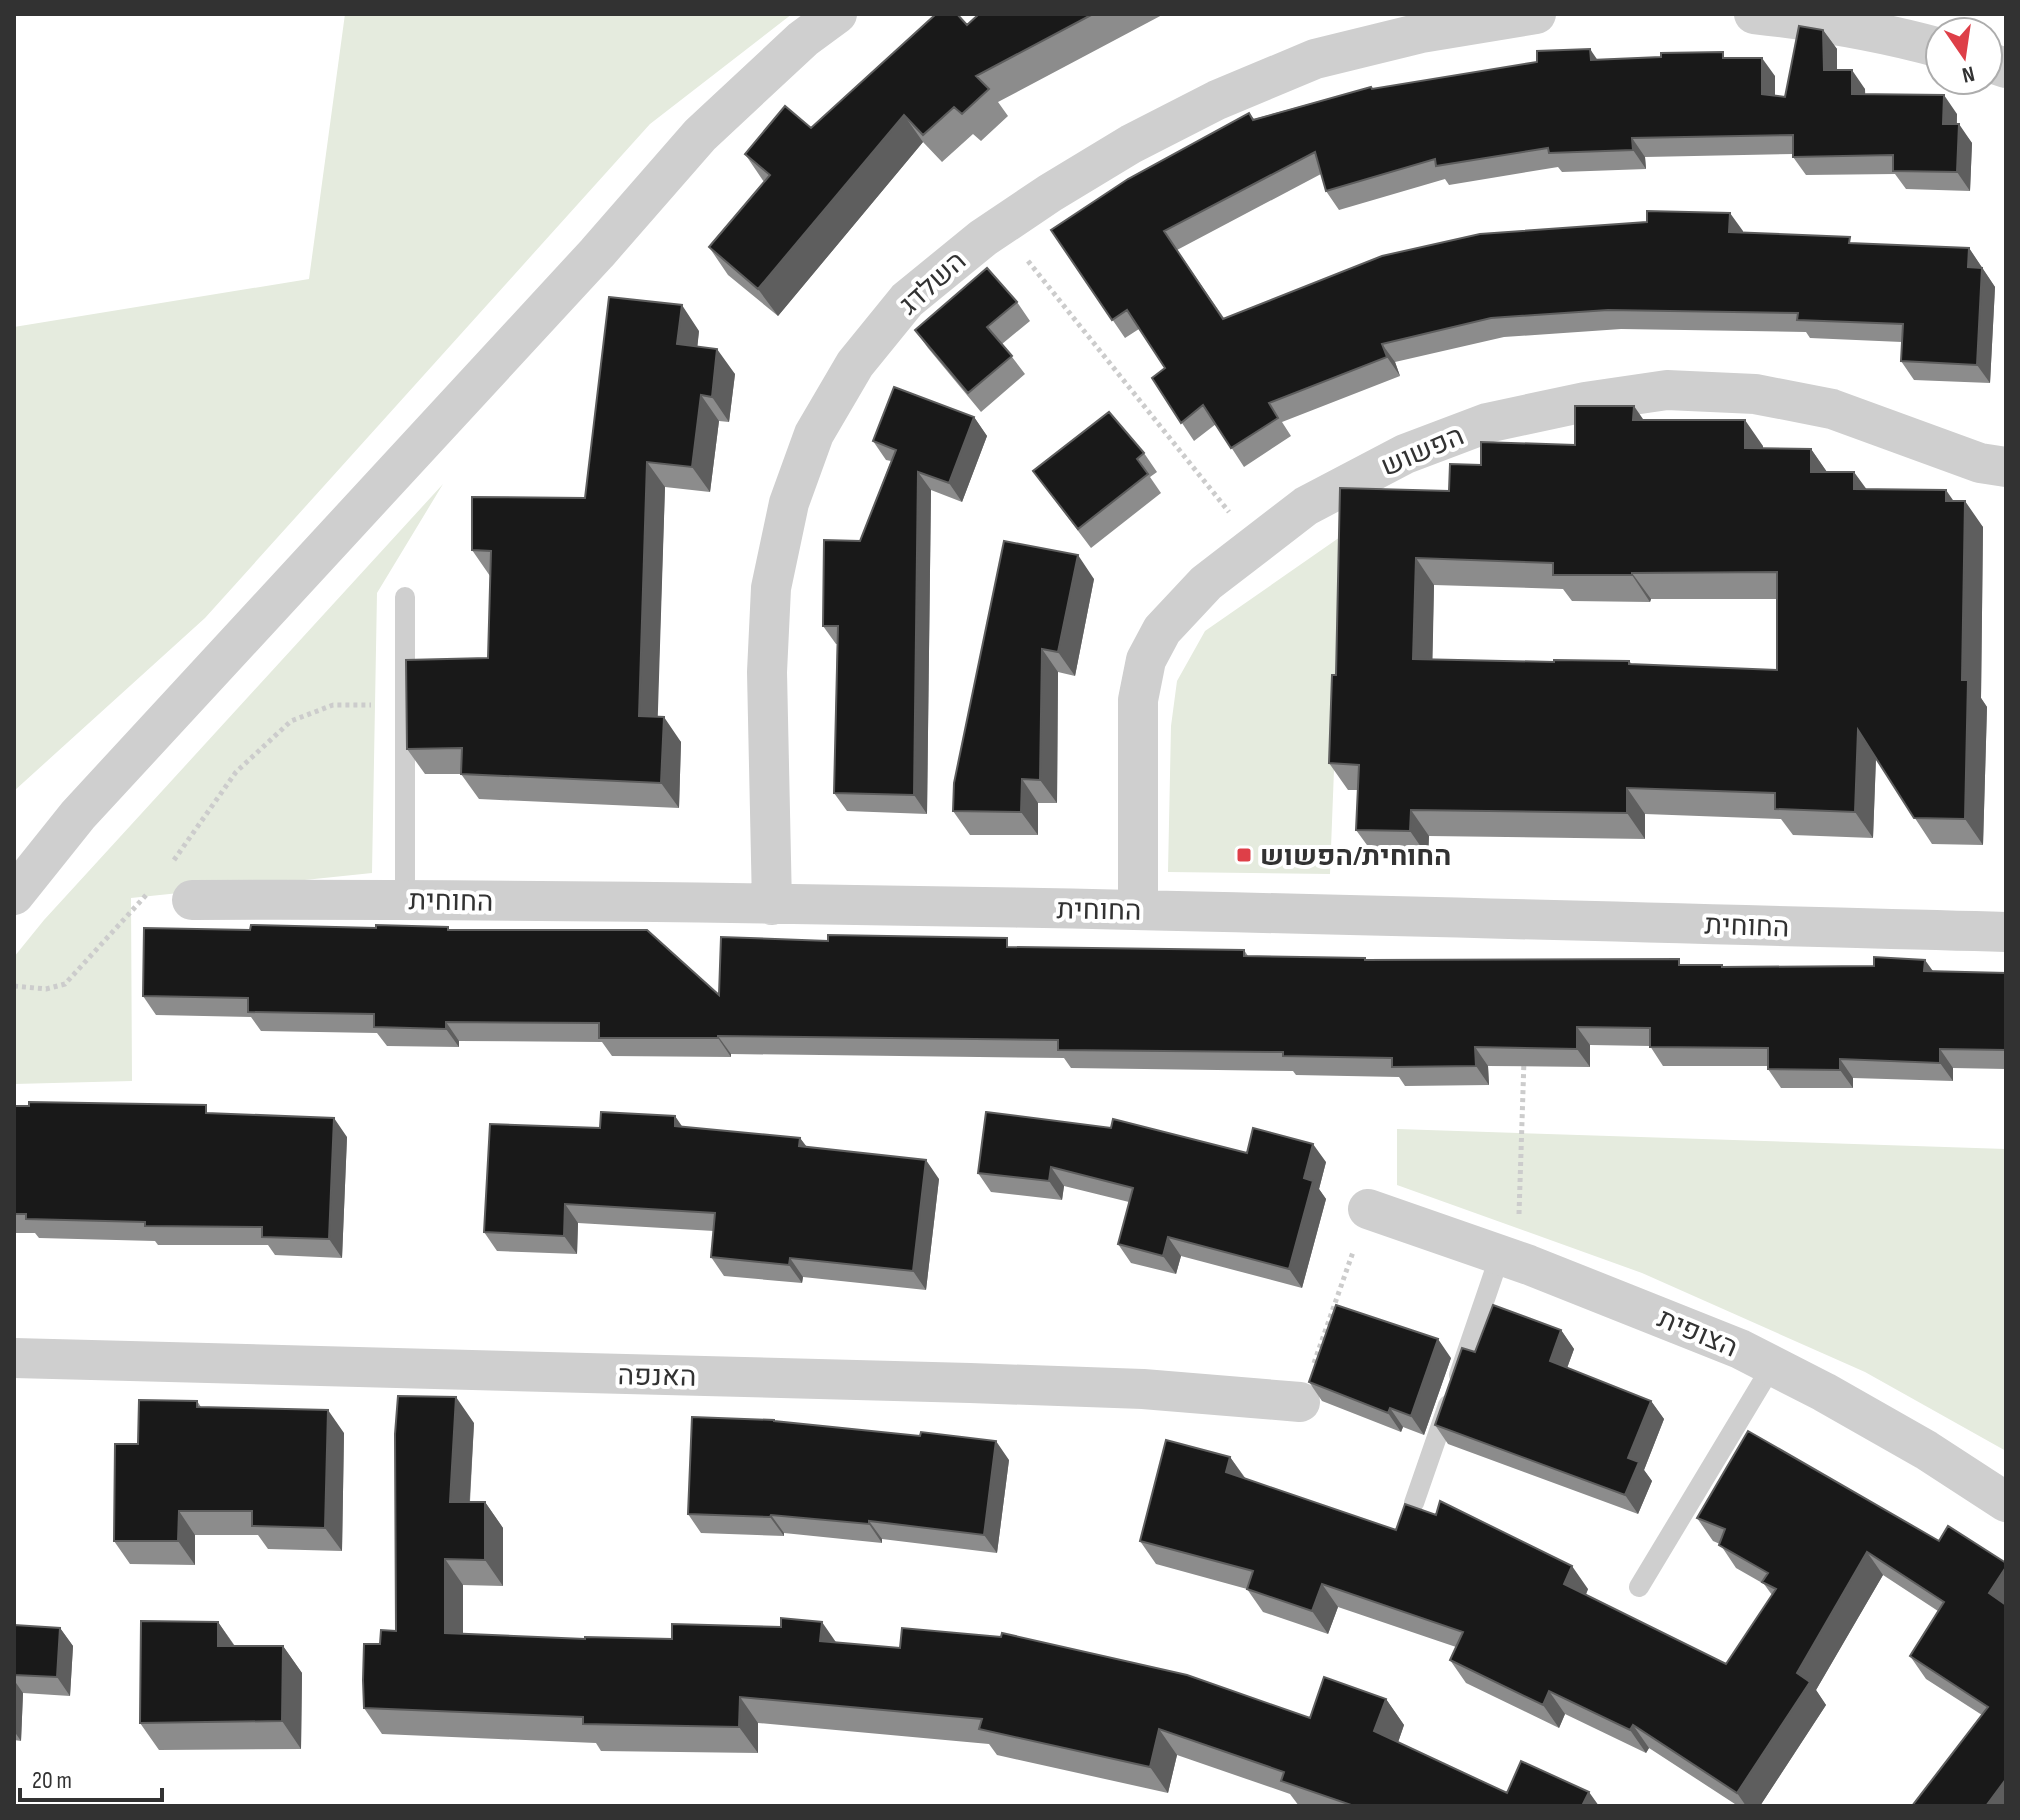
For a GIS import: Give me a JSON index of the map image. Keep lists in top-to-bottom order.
{
  "streets": {
    "street": [
      "השלדג",
      "הפשוש",
      "החוחית",
      "הצופית",
      "האנפה"
    ]
  },
  "crossings": [
    ["השלדג", "החוחית"],
    ["הפשוש", "החוחית"]
  ],
  "places": {
    "transit": ["החוחית/הפשוש"]
  },
  "scale_bar": "20 m",
  "north": "bottom"
}
